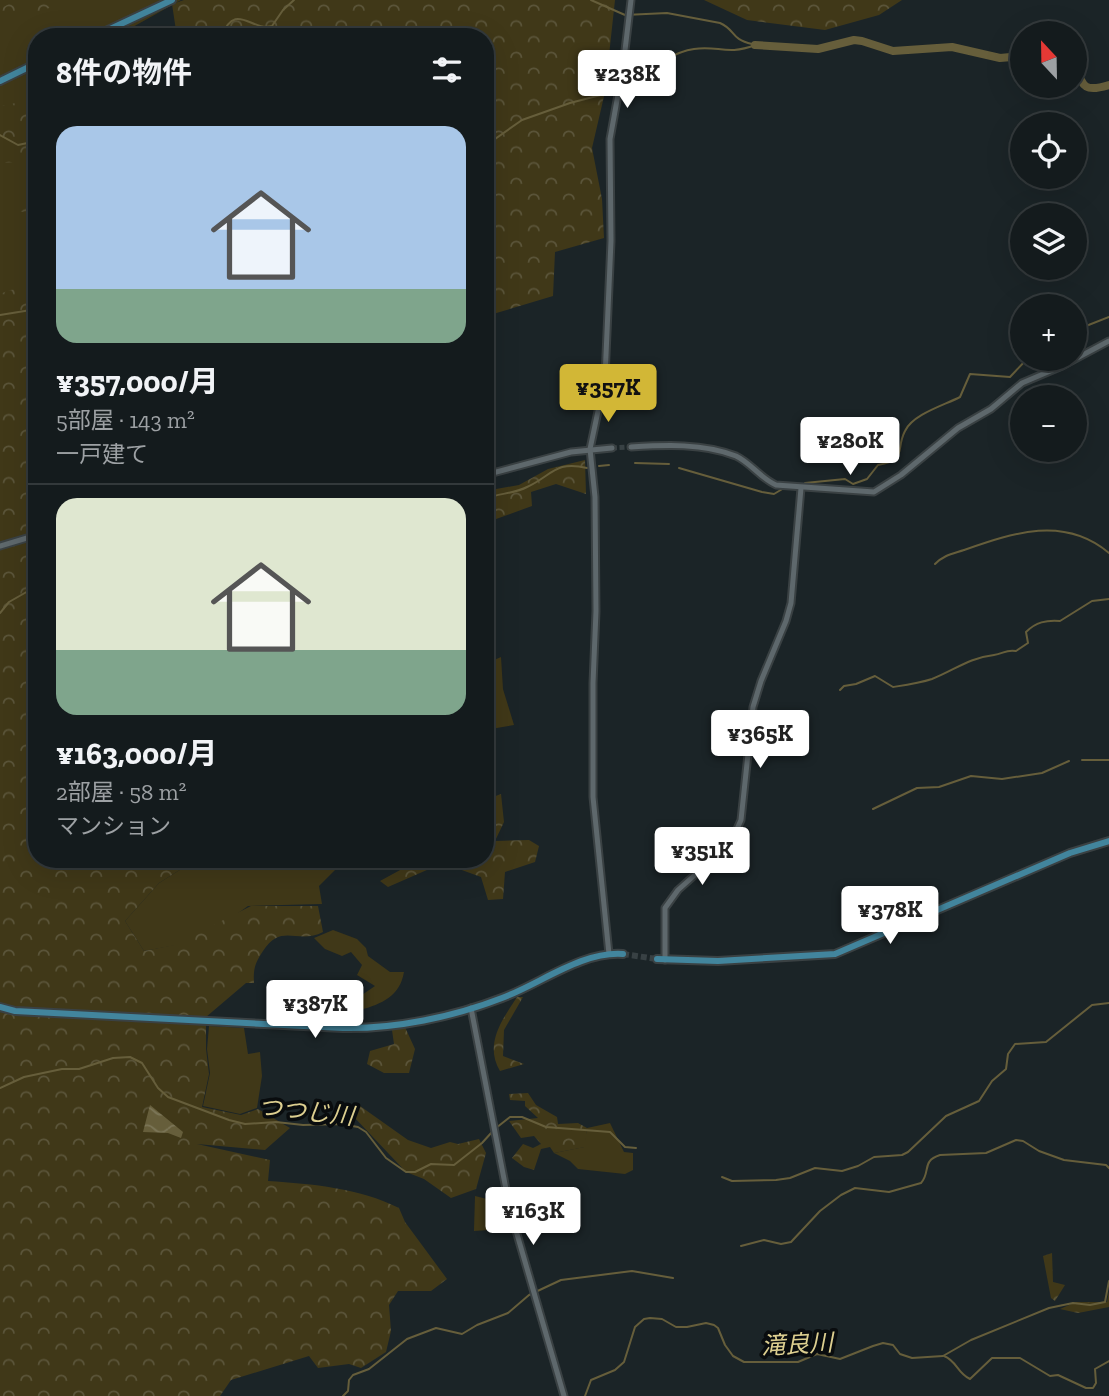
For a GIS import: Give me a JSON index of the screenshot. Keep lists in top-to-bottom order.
{
  "water": ["つつじ川", "滝良川"],
  "north": "top",
  "page": {
    "map_buttons": ["+", "−"],
    "heading": "8件の物件",
    "price": [
      "¥238K",
      "¥357K",
      "¥280K",
      "¥365K",
      "¥351K",
      "¥378K",
      "¥387K",
      "¥163K"
    ],
    "list": [
      {
        "name": "¥357,000/月",
        "note": "5部屋 · 143 m² · 一戸建て"
      },
      {
        "name": "¥163,000/月",
        "note": "2部屋 · 58 m² · マンション"
      }
    ]
  }
}
